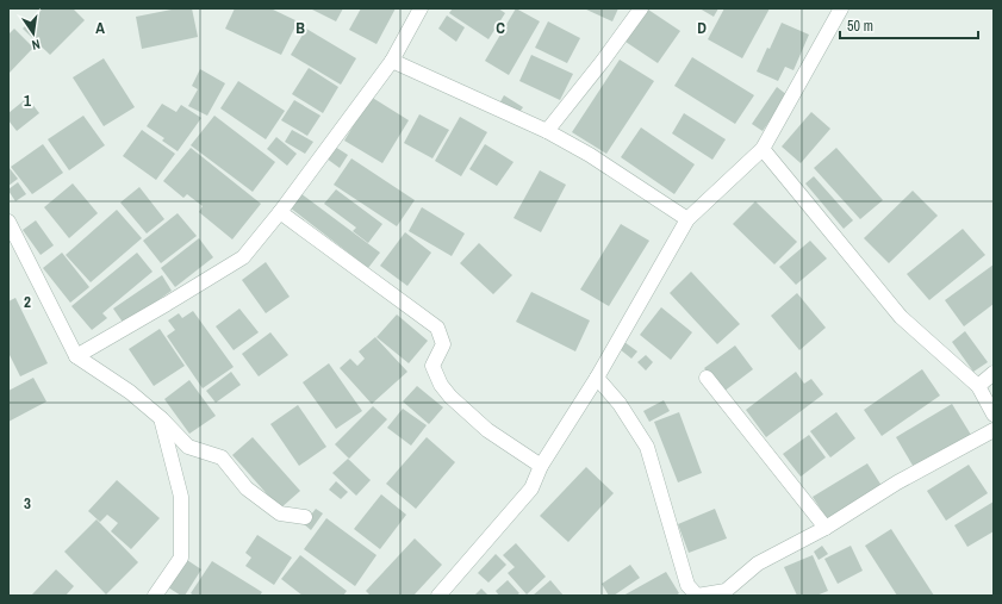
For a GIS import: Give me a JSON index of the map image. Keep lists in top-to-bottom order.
{
  "scale_bar": "50 m",
  "north": "bottom",
  "grid": {
    "columns": [
      "A",
      "B",
      "C",
      "D"
    ],
    "rows": ["1", "2", "3"]
  }
}
